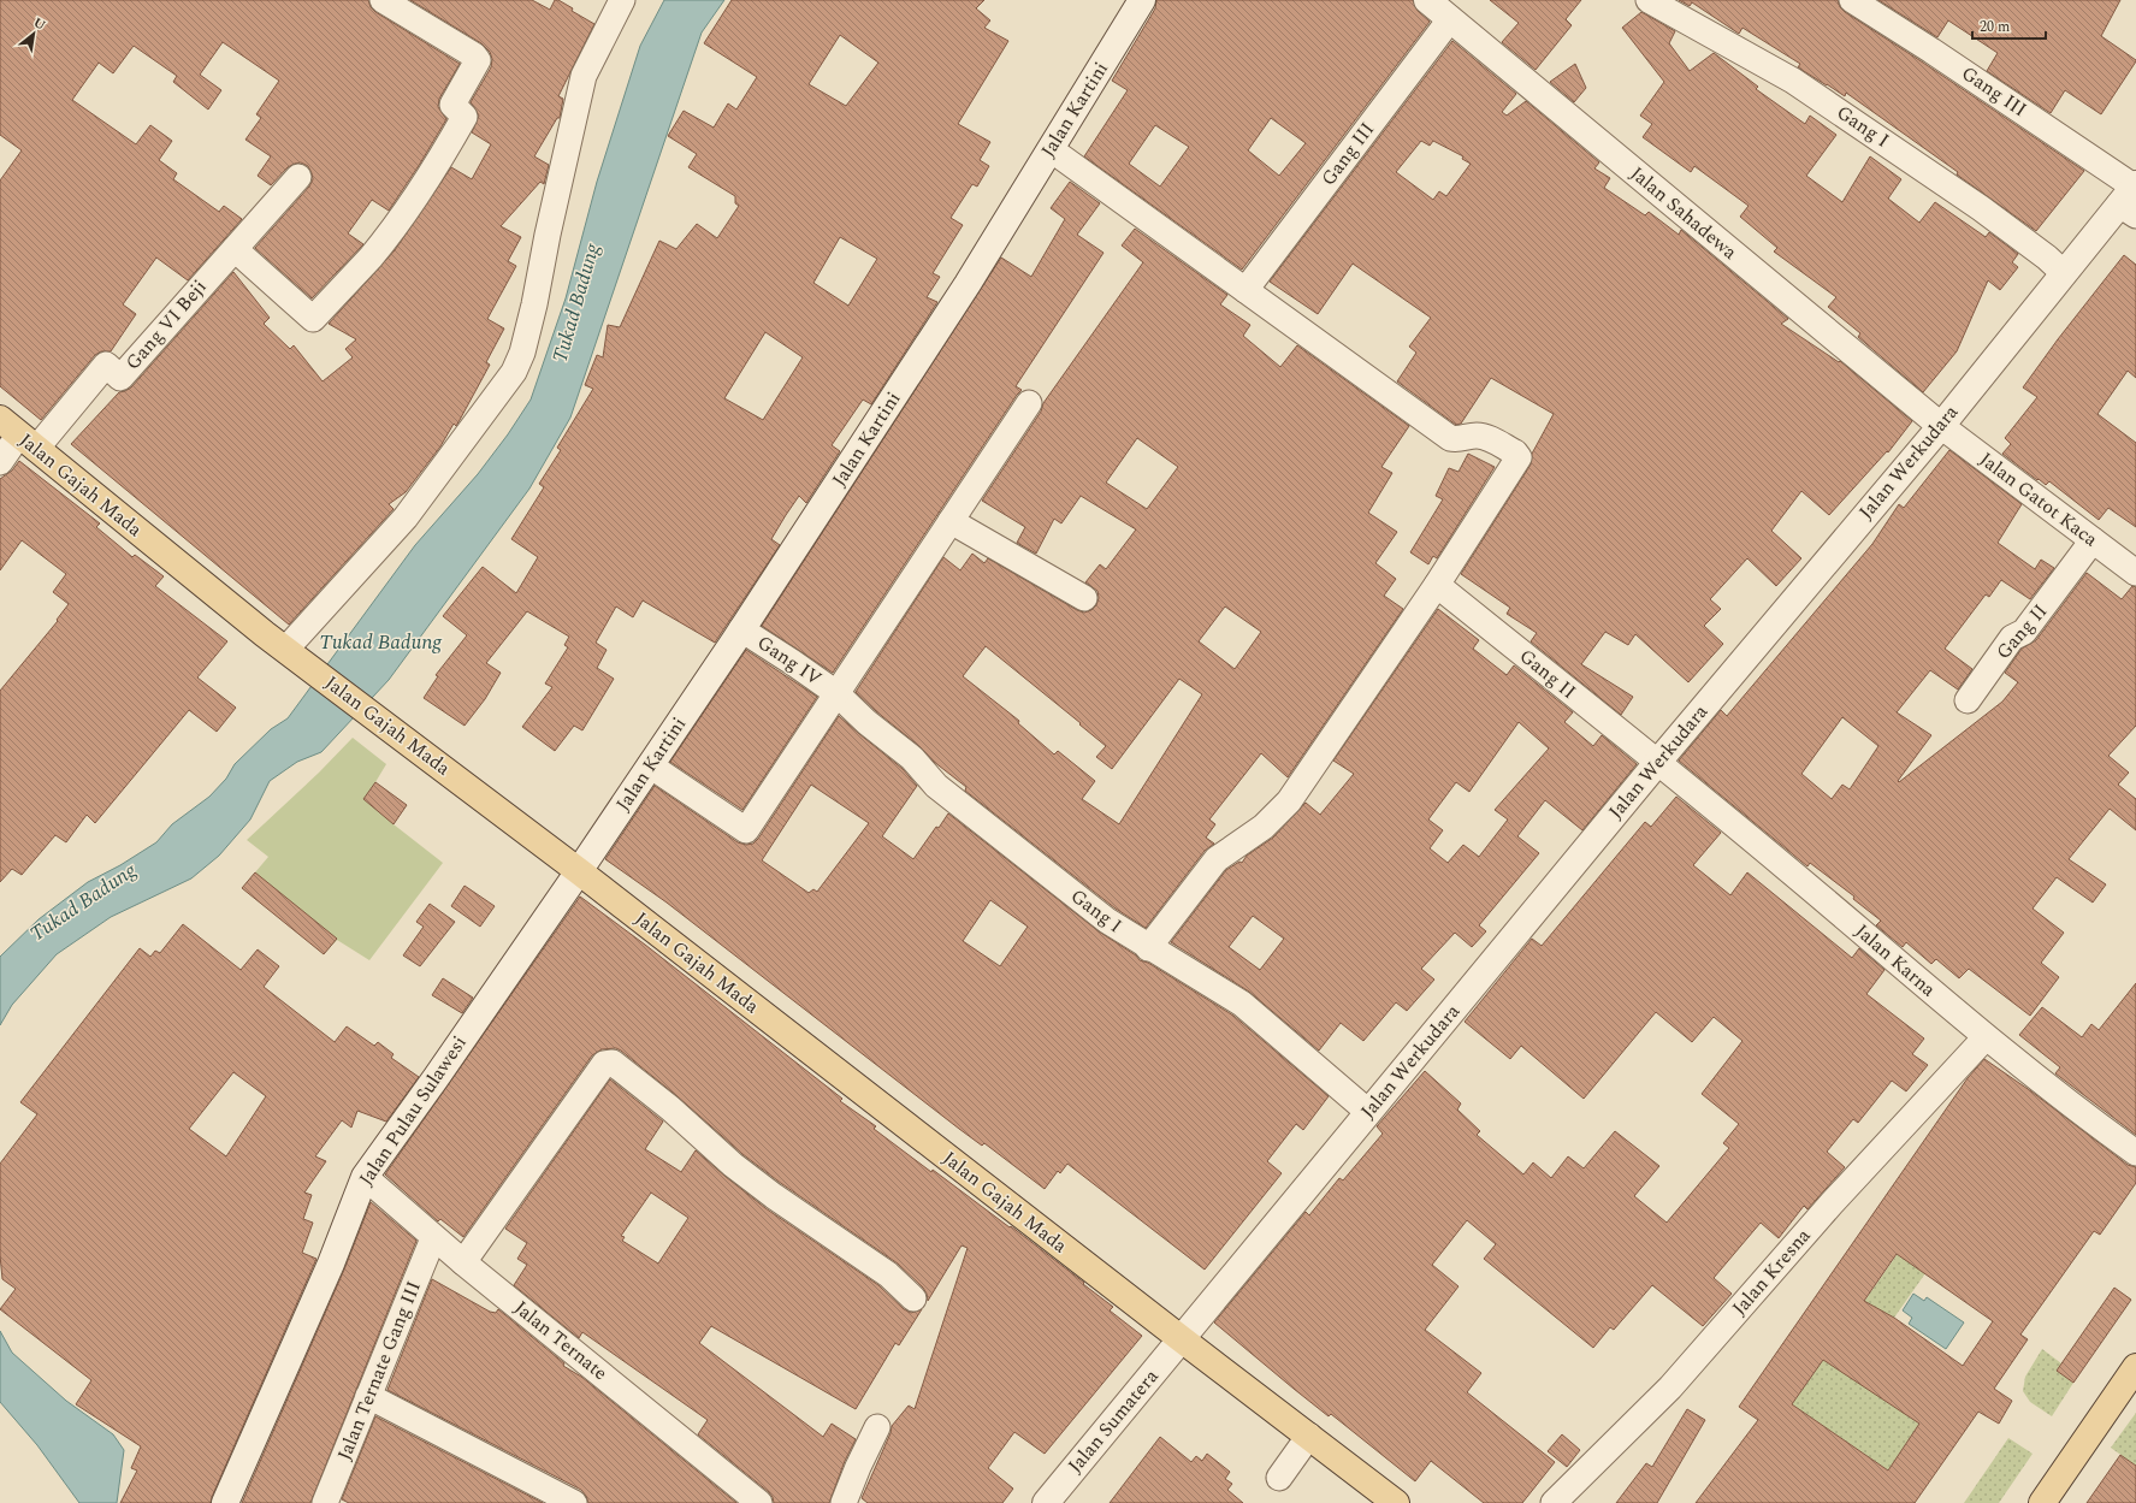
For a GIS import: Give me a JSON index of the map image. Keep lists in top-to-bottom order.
{
  "streets": {
    "main road": ["Jalan Gajah Mada"],
    "street": [
      "Gang III",
      "Jalan Kartini",
      "Gang I",
      "Jalan Sahadewa",
      "Gang VI Beji",
      "Jalan Werkudara",
      "Jalan Gatot Kaca",
      "Gang II",
      "Gang IV",
      "Jalan Karna",
      "Jalan Pulau Sulawesi",
      "Jalan Kresna",
      "Jalan Ternate",
      "Jalan Ternate Gang III",
      "Jalan Sumatera"
    ]
  },
  "crossings": [
    ["Gang III", "Jalan Sahadewa"],
    ["Gang III", "Jalan Werkudara"],
    ["Jalan Kartini", "Jalan Gajah Mada"],
    ["Jalan Kartini", "Gang IV"],
    ["Jalan Kartini", "Jalan Pulau Sulawesi"],
    ["Gang I", "Jalan Werkudara"],
    ["Gang I", "Gang IV"],
    ["Jalan Sahadewa", "Jalan Werkudara"],
    ["Jalan Sahadewa", "Jalan Gatot Kaca"],
    ["Gang VI Beji", "Jalan Gajah Mada"],
    ["Jalan Werkudara", "Jalan Gajah Mada"],
    ["Jalan Werkudara", "Jalan Gatot Kaca"],
    ["Jalan Werkudara", "Gang II"],
    ["Jalan Werkudara", "Jalan Karna"],
    ["Jalan Werkudara", "Jalan Sumatera"],
    ["Jalan Gajah Mada", "Jalan Pulau Sulawesi"],
    ["Jalan Gajah Mada", "Jalan Sumatera"],
    ["Jalan Gatot Kaca", "Gang II"],
    ["Gang II", "Jalan Karna"],
    ["Jalan Karna", "Jalan Kresna"],
    ["Jalan Pulau Sulawesi", "Jalan Ternate"],
    ["Jalan Ternate", "Jalan Ternate Gang III"]
  ],
  "water": ["Tukad Badung"],
  "scale_bar": "20 m",
  "north": "top right"
}
